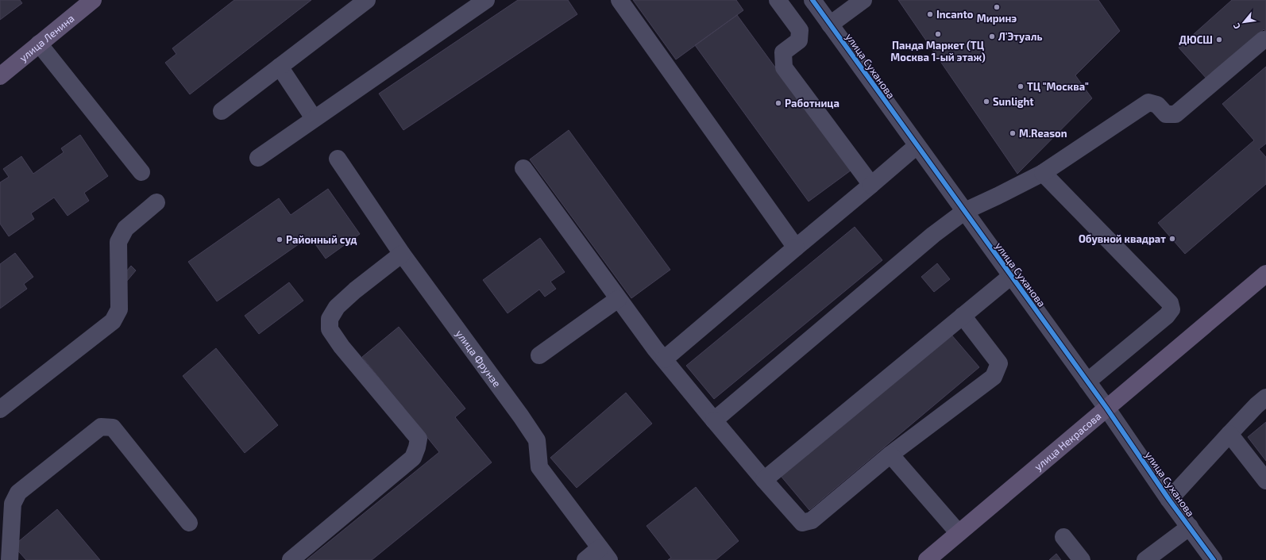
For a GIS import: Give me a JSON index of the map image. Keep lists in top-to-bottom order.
{
  "streets": {
    "main road": ["улица Ленина", "улица Некрасова"],
    "street": ["улица Суханова", "улица Фрунзе"]
  },
  "crossings": [
    ["улица Суханова", "улица Некрасова"]
  ],
  "places": [
    "Миринэ",
    "Incanto",
    "Панда Маркет (ТЦ Москва 1-ый этаж)",
    "Л'Этуаль",
    "ДЮСШ",
    "ТЦ \"Москва\"",
    "Sunlight",
    "Работница",
    "M.Reason",
    "Обувной квадрат",
    "Районный суд"
  ],
  "north": "bottom left"
}
